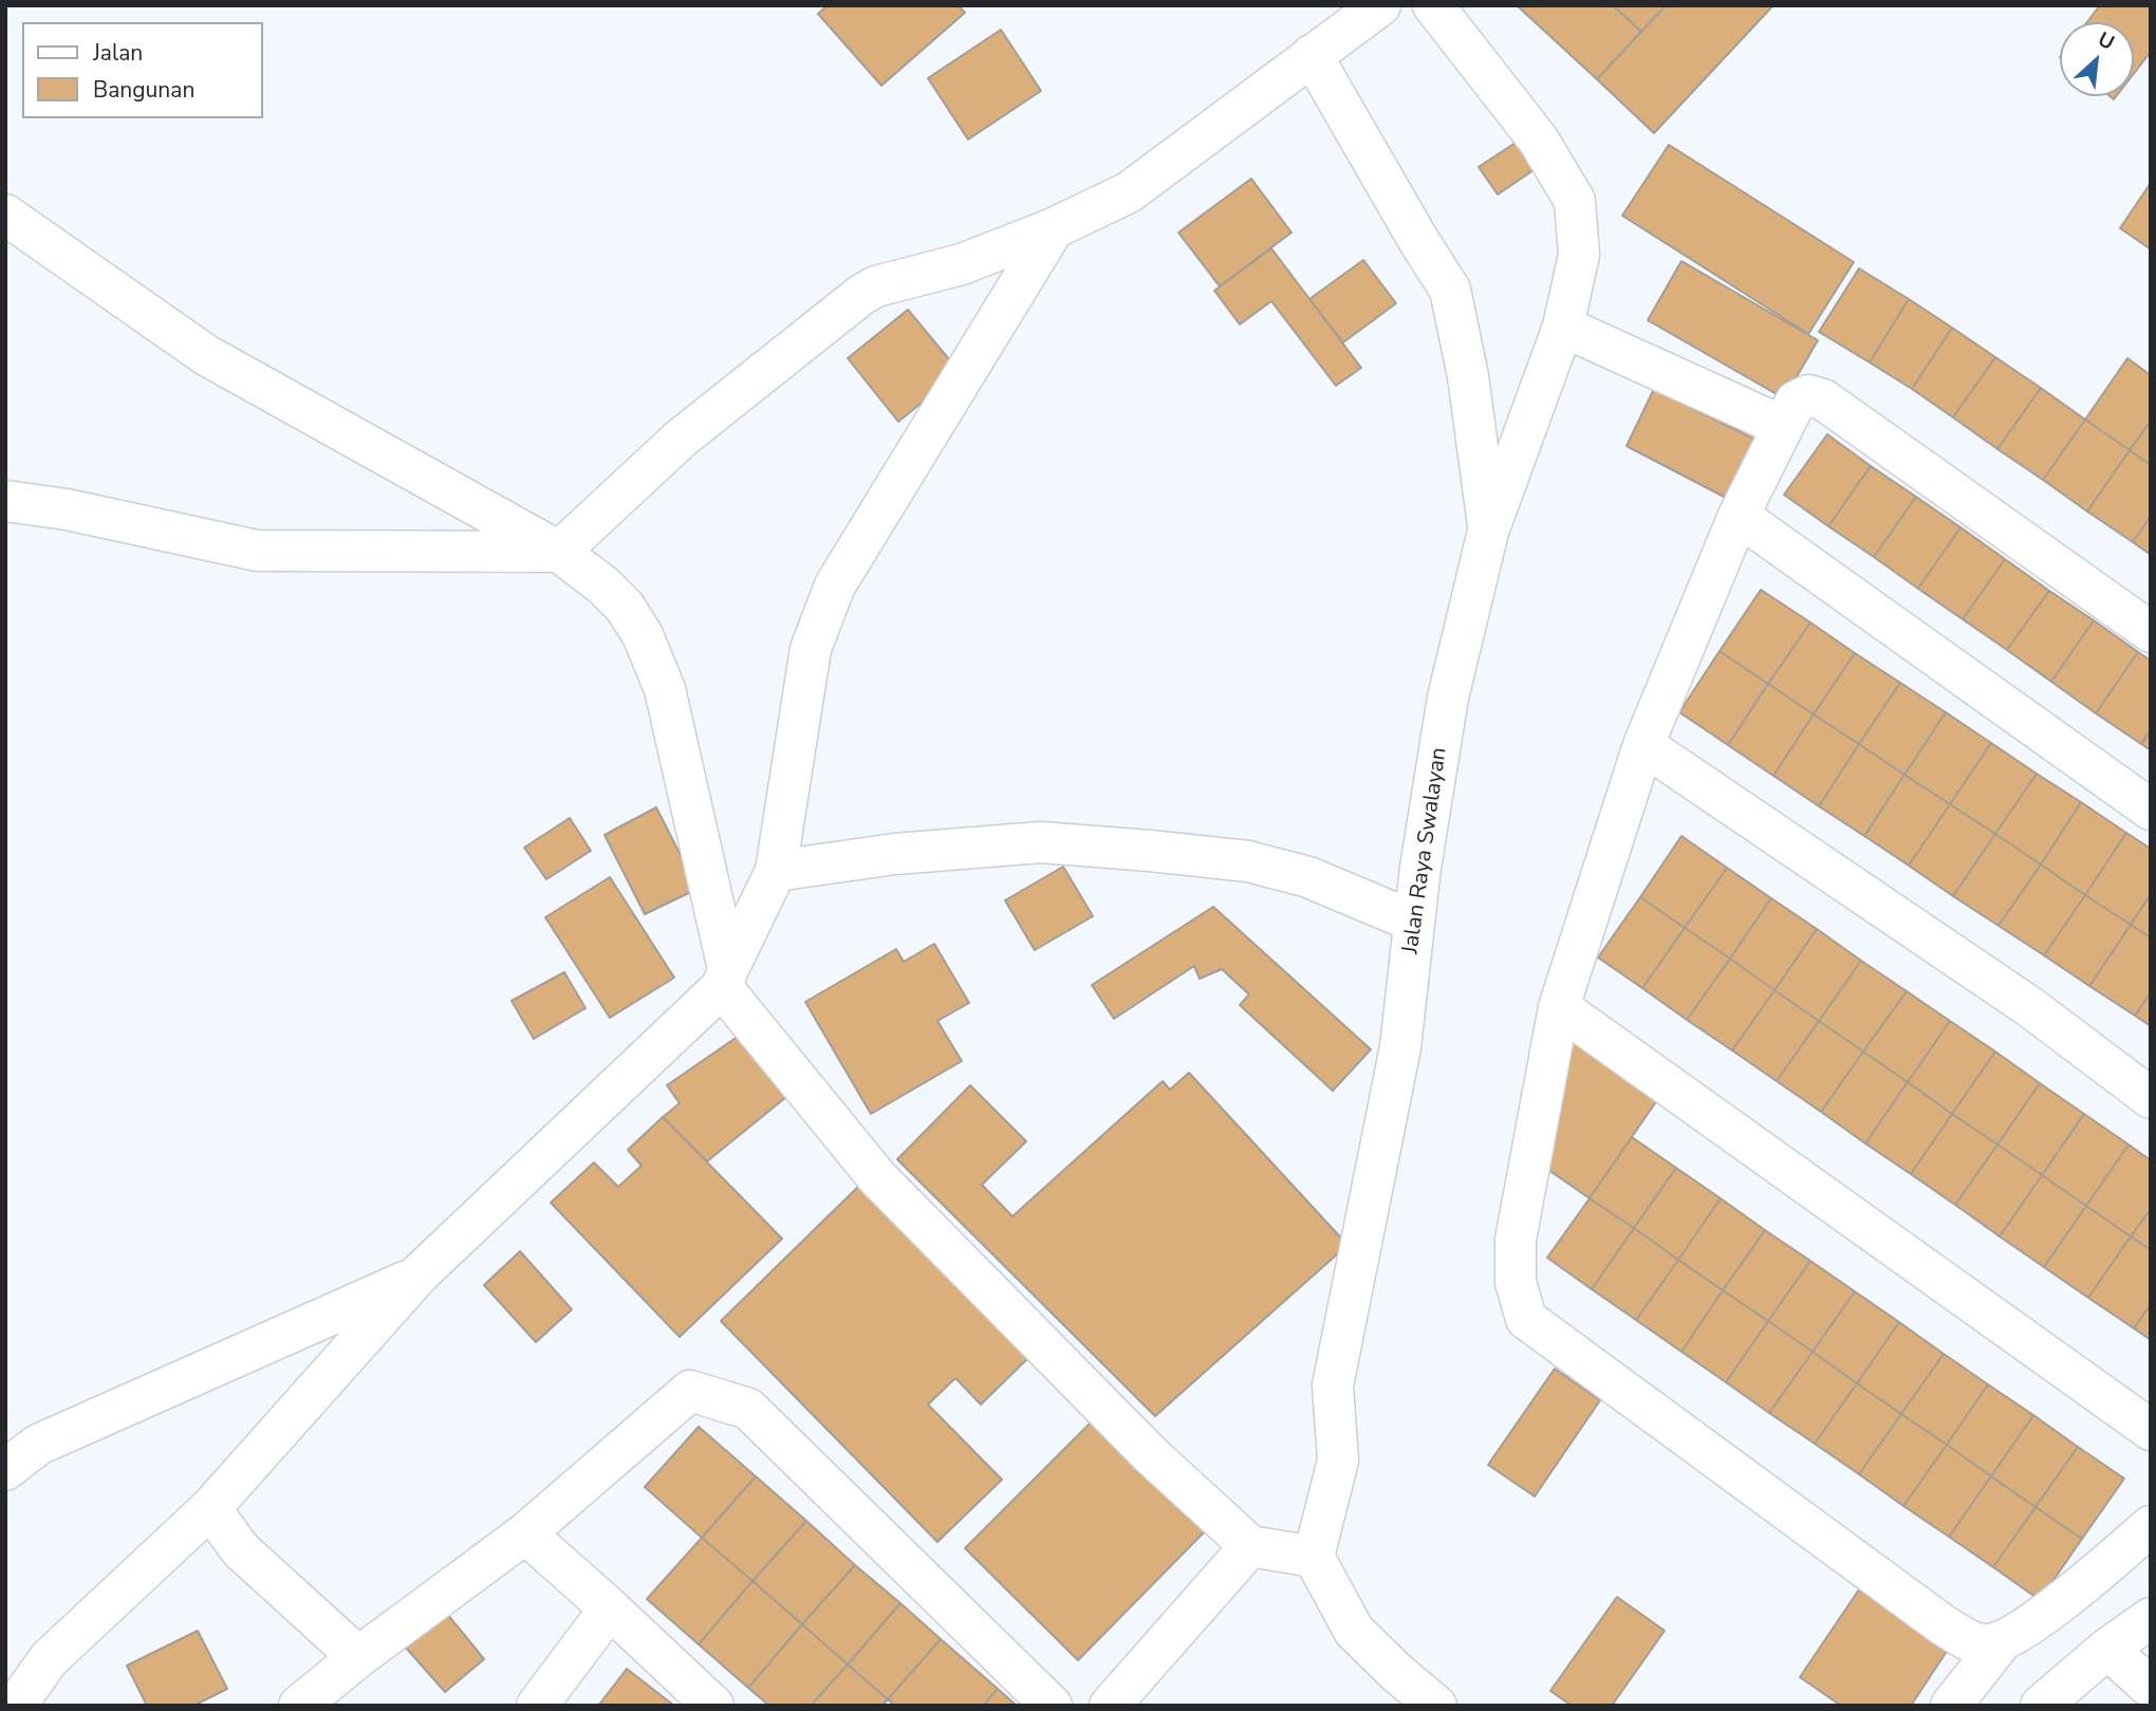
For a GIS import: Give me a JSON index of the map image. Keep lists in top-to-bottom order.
{
  "streets": {
    "street": ["Jalan Raya Swalayan"]
  },
  "legend": ["Jalan", "Bangunan"],
  "north": "top right"
}
